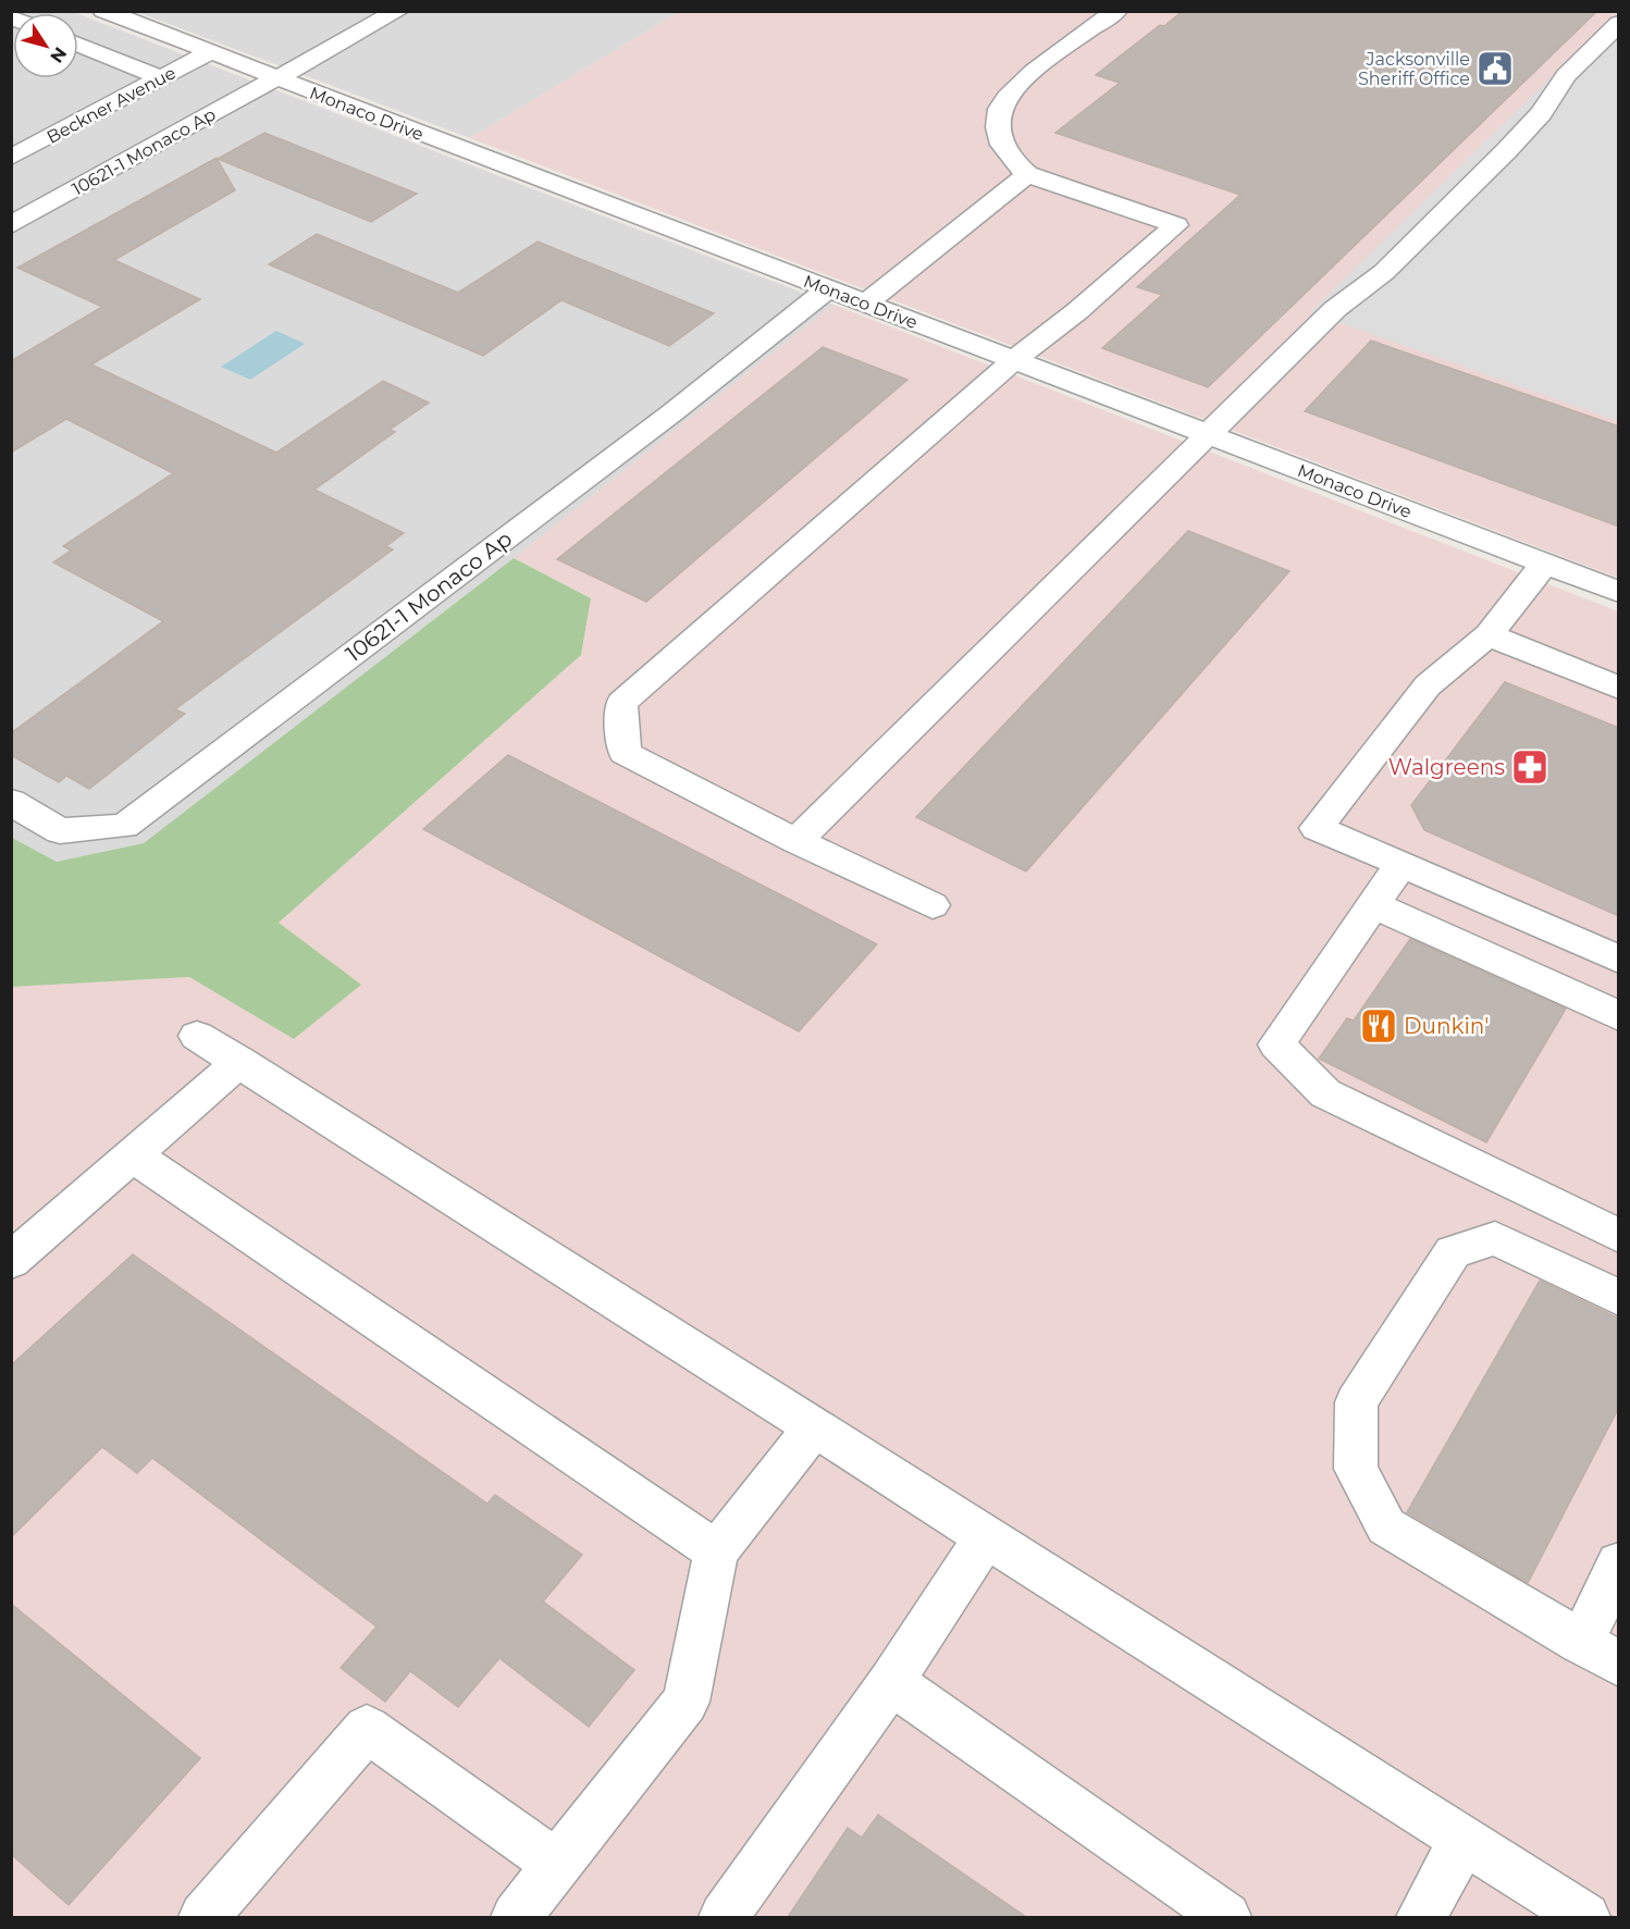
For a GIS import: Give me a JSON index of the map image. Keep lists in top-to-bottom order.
{
  "streets": {
    "street": ["Beckner Avenue", "Monaco Drive", "10621-1 Monaco Ap"]
  },
  "crossings": [
    ["Beckner Avenue", "Monaco Drive"],
    ["Monaco Drive", "10621-1 Monaco Ap"]
  ],
  "places": {
    "public building": ["Jacksonville Sheriff Office"],
    "pharmacy": ["Walgreens"],
    "restaurant": ["Dunkin'"]
  },
  "north": "bottom right"
}
